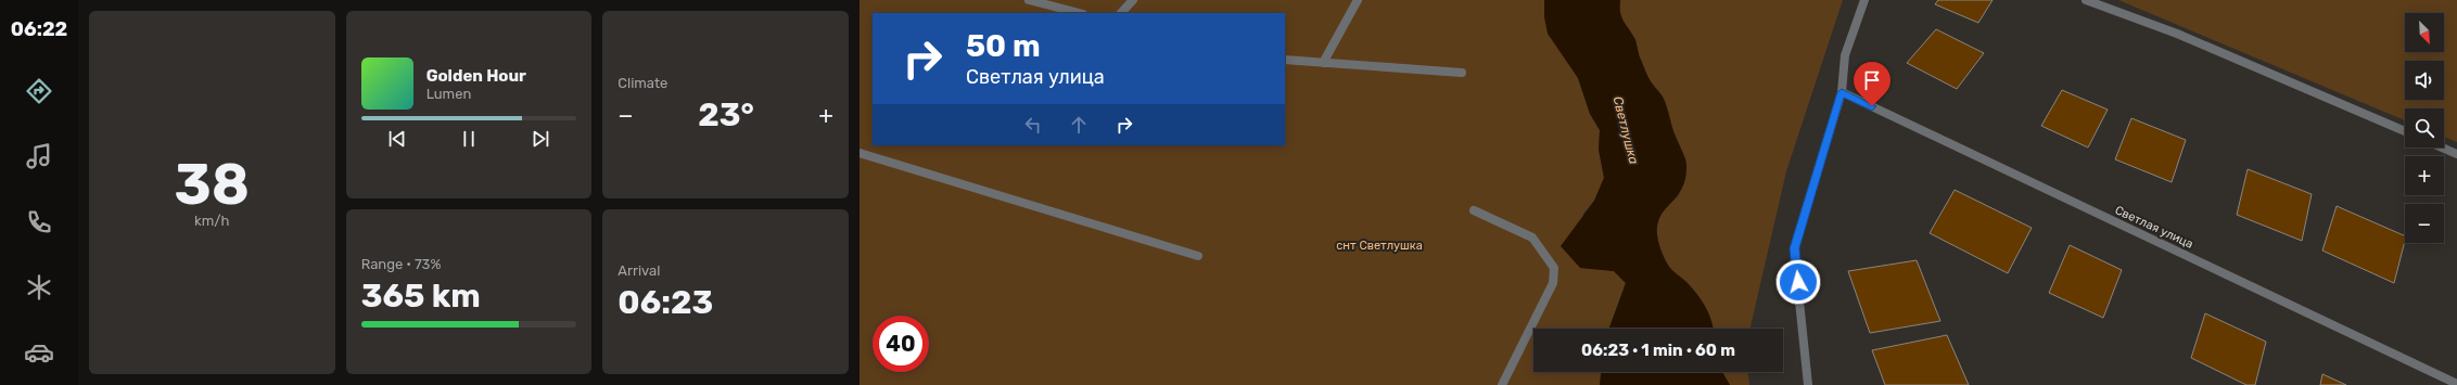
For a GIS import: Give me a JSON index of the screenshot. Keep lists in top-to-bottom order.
{
  "streets": {
    "street": ["Светлая улица"]
  },
  "water": ["Светлушка"],
  "parks": ["снт Светлушка"],
  "north": "bottom right",
  "page": {
    "tabs": "06:22",
    "tile": [
      ["38", "km/h"],
      "Climate",
      ["Range · 73%", "365 km"],
      ["Arrival", "06:23"]
    ],
    "map_buttons": ["+", "−"],
    "turn": ["50 m", "Светлая улица"],
    "song": ["Golden Hour", "Lumen"],
    "heat": ["−", "23°", "+"],
    "limit": "40",
    "trip": "06:23 · 1 min · 60 m"
  }
}
